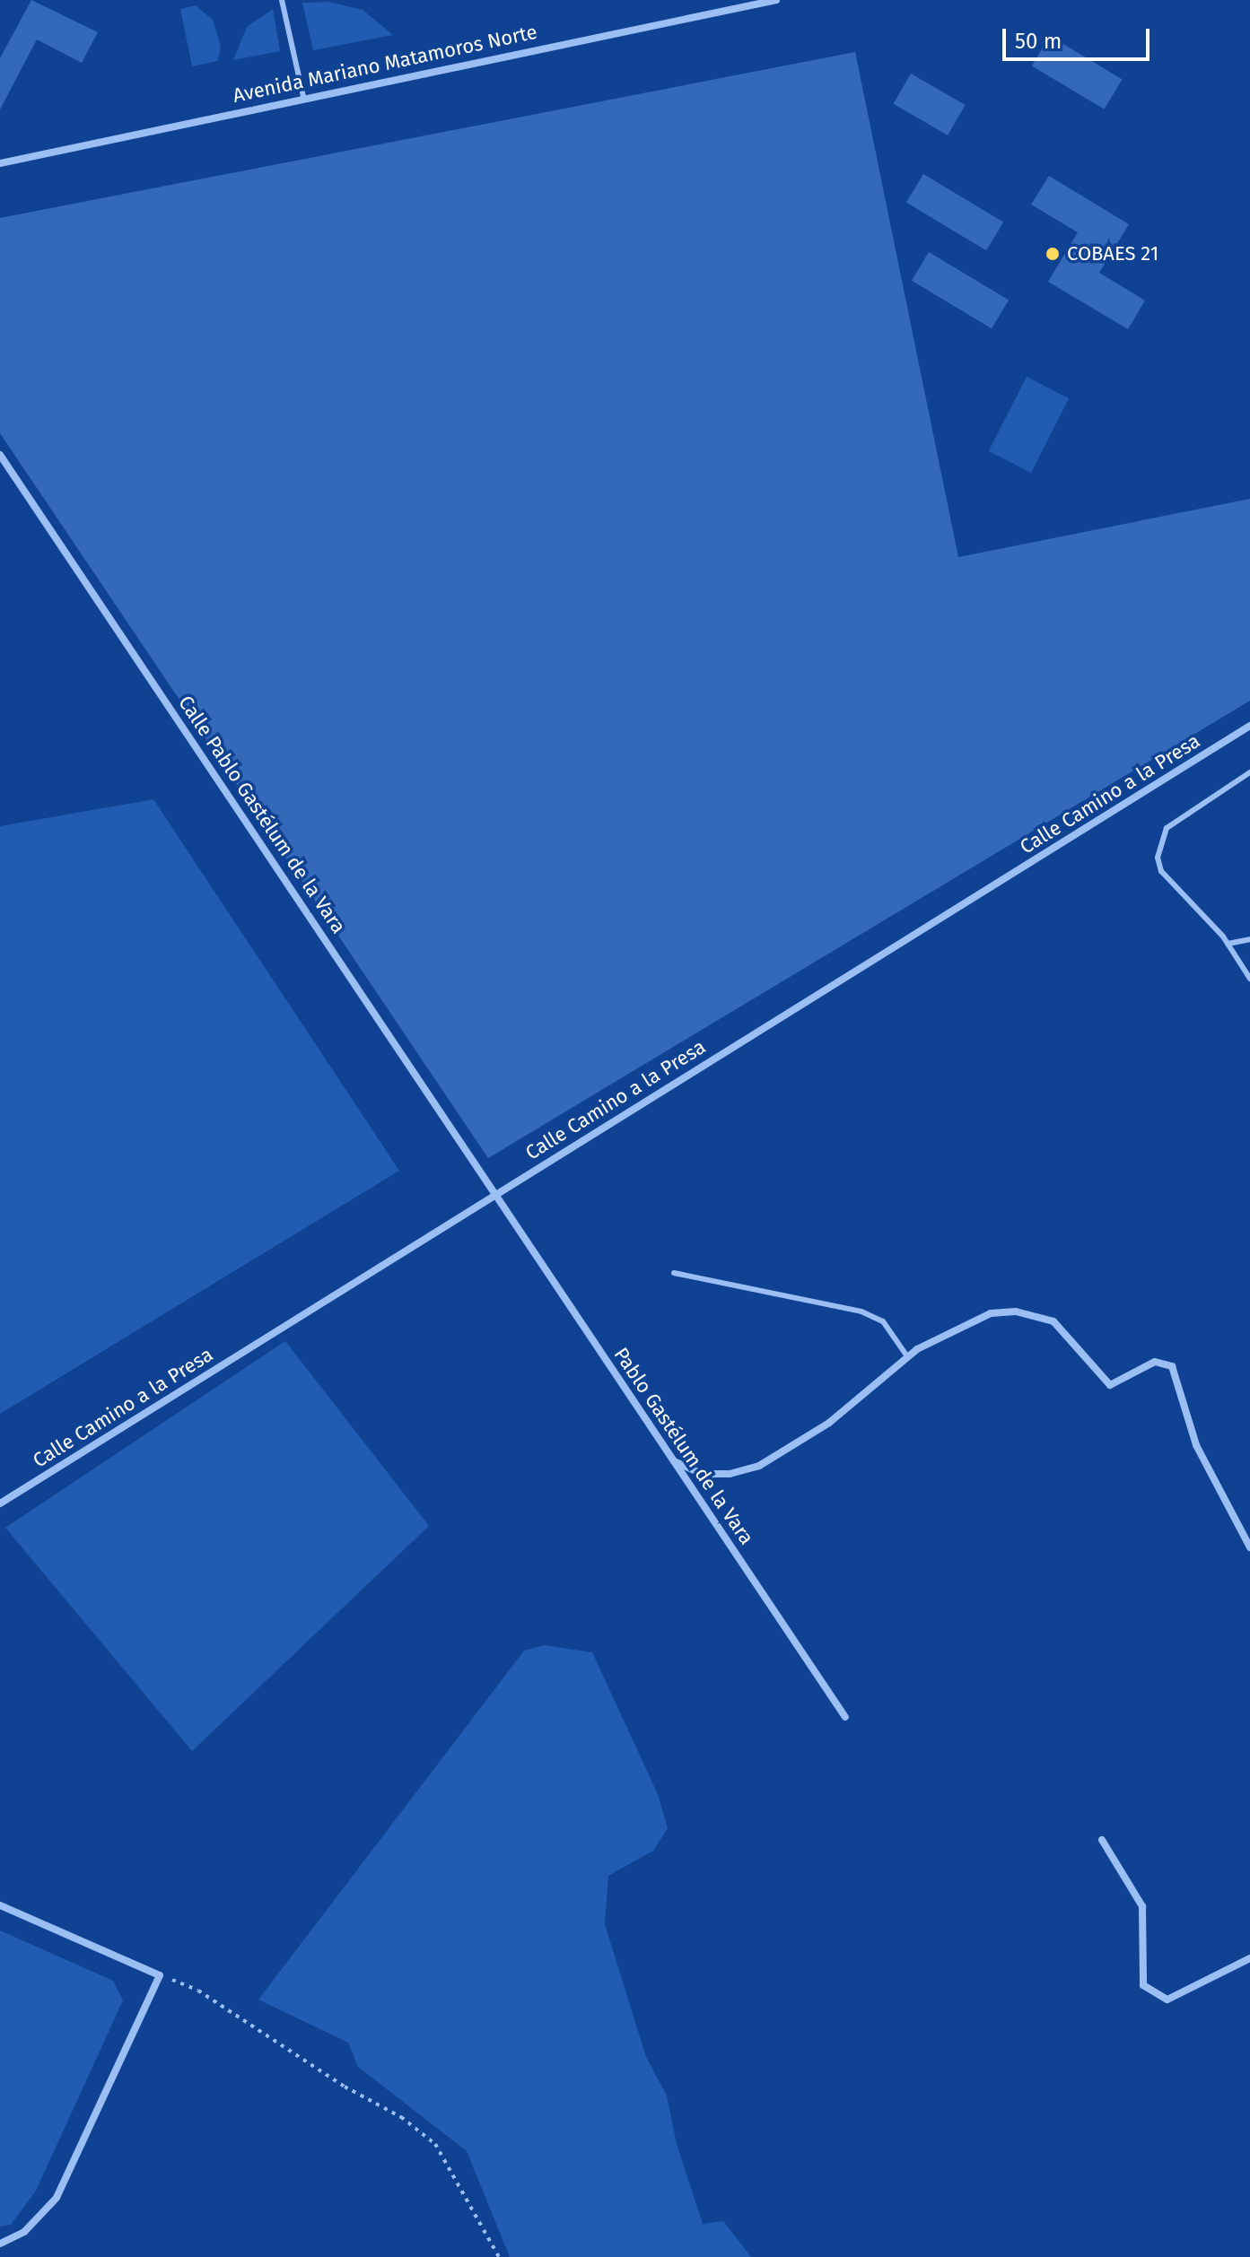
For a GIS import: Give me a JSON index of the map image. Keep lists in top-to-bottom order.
{
  "streets": {
    "street": [
      "Avenida Mariano Matamoros Norte",
      "Calle Camino a la Presa",
      "Calle Pablo Gastélum de la Vara",
      "Pablo Gastélum de la Vara"
    ]
  },
  "crossings": [
    ["Calle Camino a la Presa", "Calle Pablo Gastélum de la Vara"],
    ["Calle Camino a la Presa", "Pablo Gastélum de la Vara"],
    ["Calle Pablo Gastélum de la Vara", "Pablo Gastélum de la Vara"]
  ],
  "places": ["COBAES 21"],
  "scale_bar": "50 m"
}
